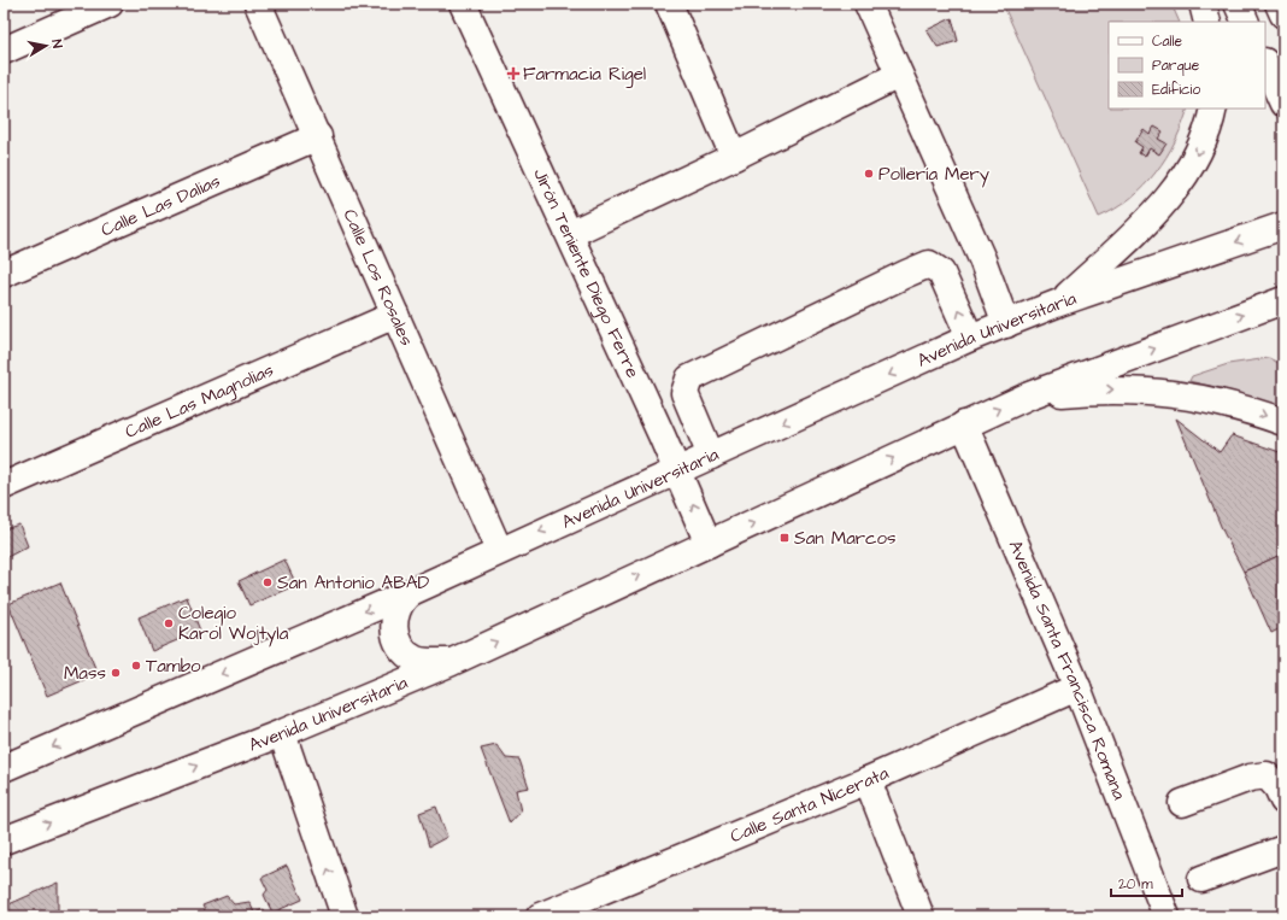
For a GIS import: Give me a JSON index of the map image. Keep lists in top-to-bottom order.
{
  "streets": {
    "street": [
      "Calle Las Dalias",
      "Jirón Teniente Diego Ferre",
      "Calle Los Rosales",
      "Avenida Universitaria",
      "Calle Las Magnolias",
      "Avenida Santa Francisca Romana",
      "Calle Santa Nicerata"
    ]
  },
  "crossings": [
    ["Calle Las Dalias", "Calle Los Rosales"],
    ["Jirón Teniente Diego Ferre", "Avenida Universitaria"],
    ["Calle Los Rosales", "Avenida Universitaria"],
    ["Calle Los Rosales", "Calle Las Magnolias"],
    ["Avenida Universitaria", "Avenida Santa Francisca Romana"],
    ["Avenida Santa Francisca Romana", "Calle Santa Nicerata"]
  ],
  "places": {
    "health": ["Farmacia Rigel"],
    "other": [
      "Pollería Mery",
      "San Antonio ABAD",
      "Colegio Karol Wojtyla",
      "Tambo",
      "Mass"
    ],
    "transit": ["San Marcos"]
  },
  "legend": ["Calle", "Parque", "Edificio"],
  "scale_bar": "20 m",
  "north": "right"
}
